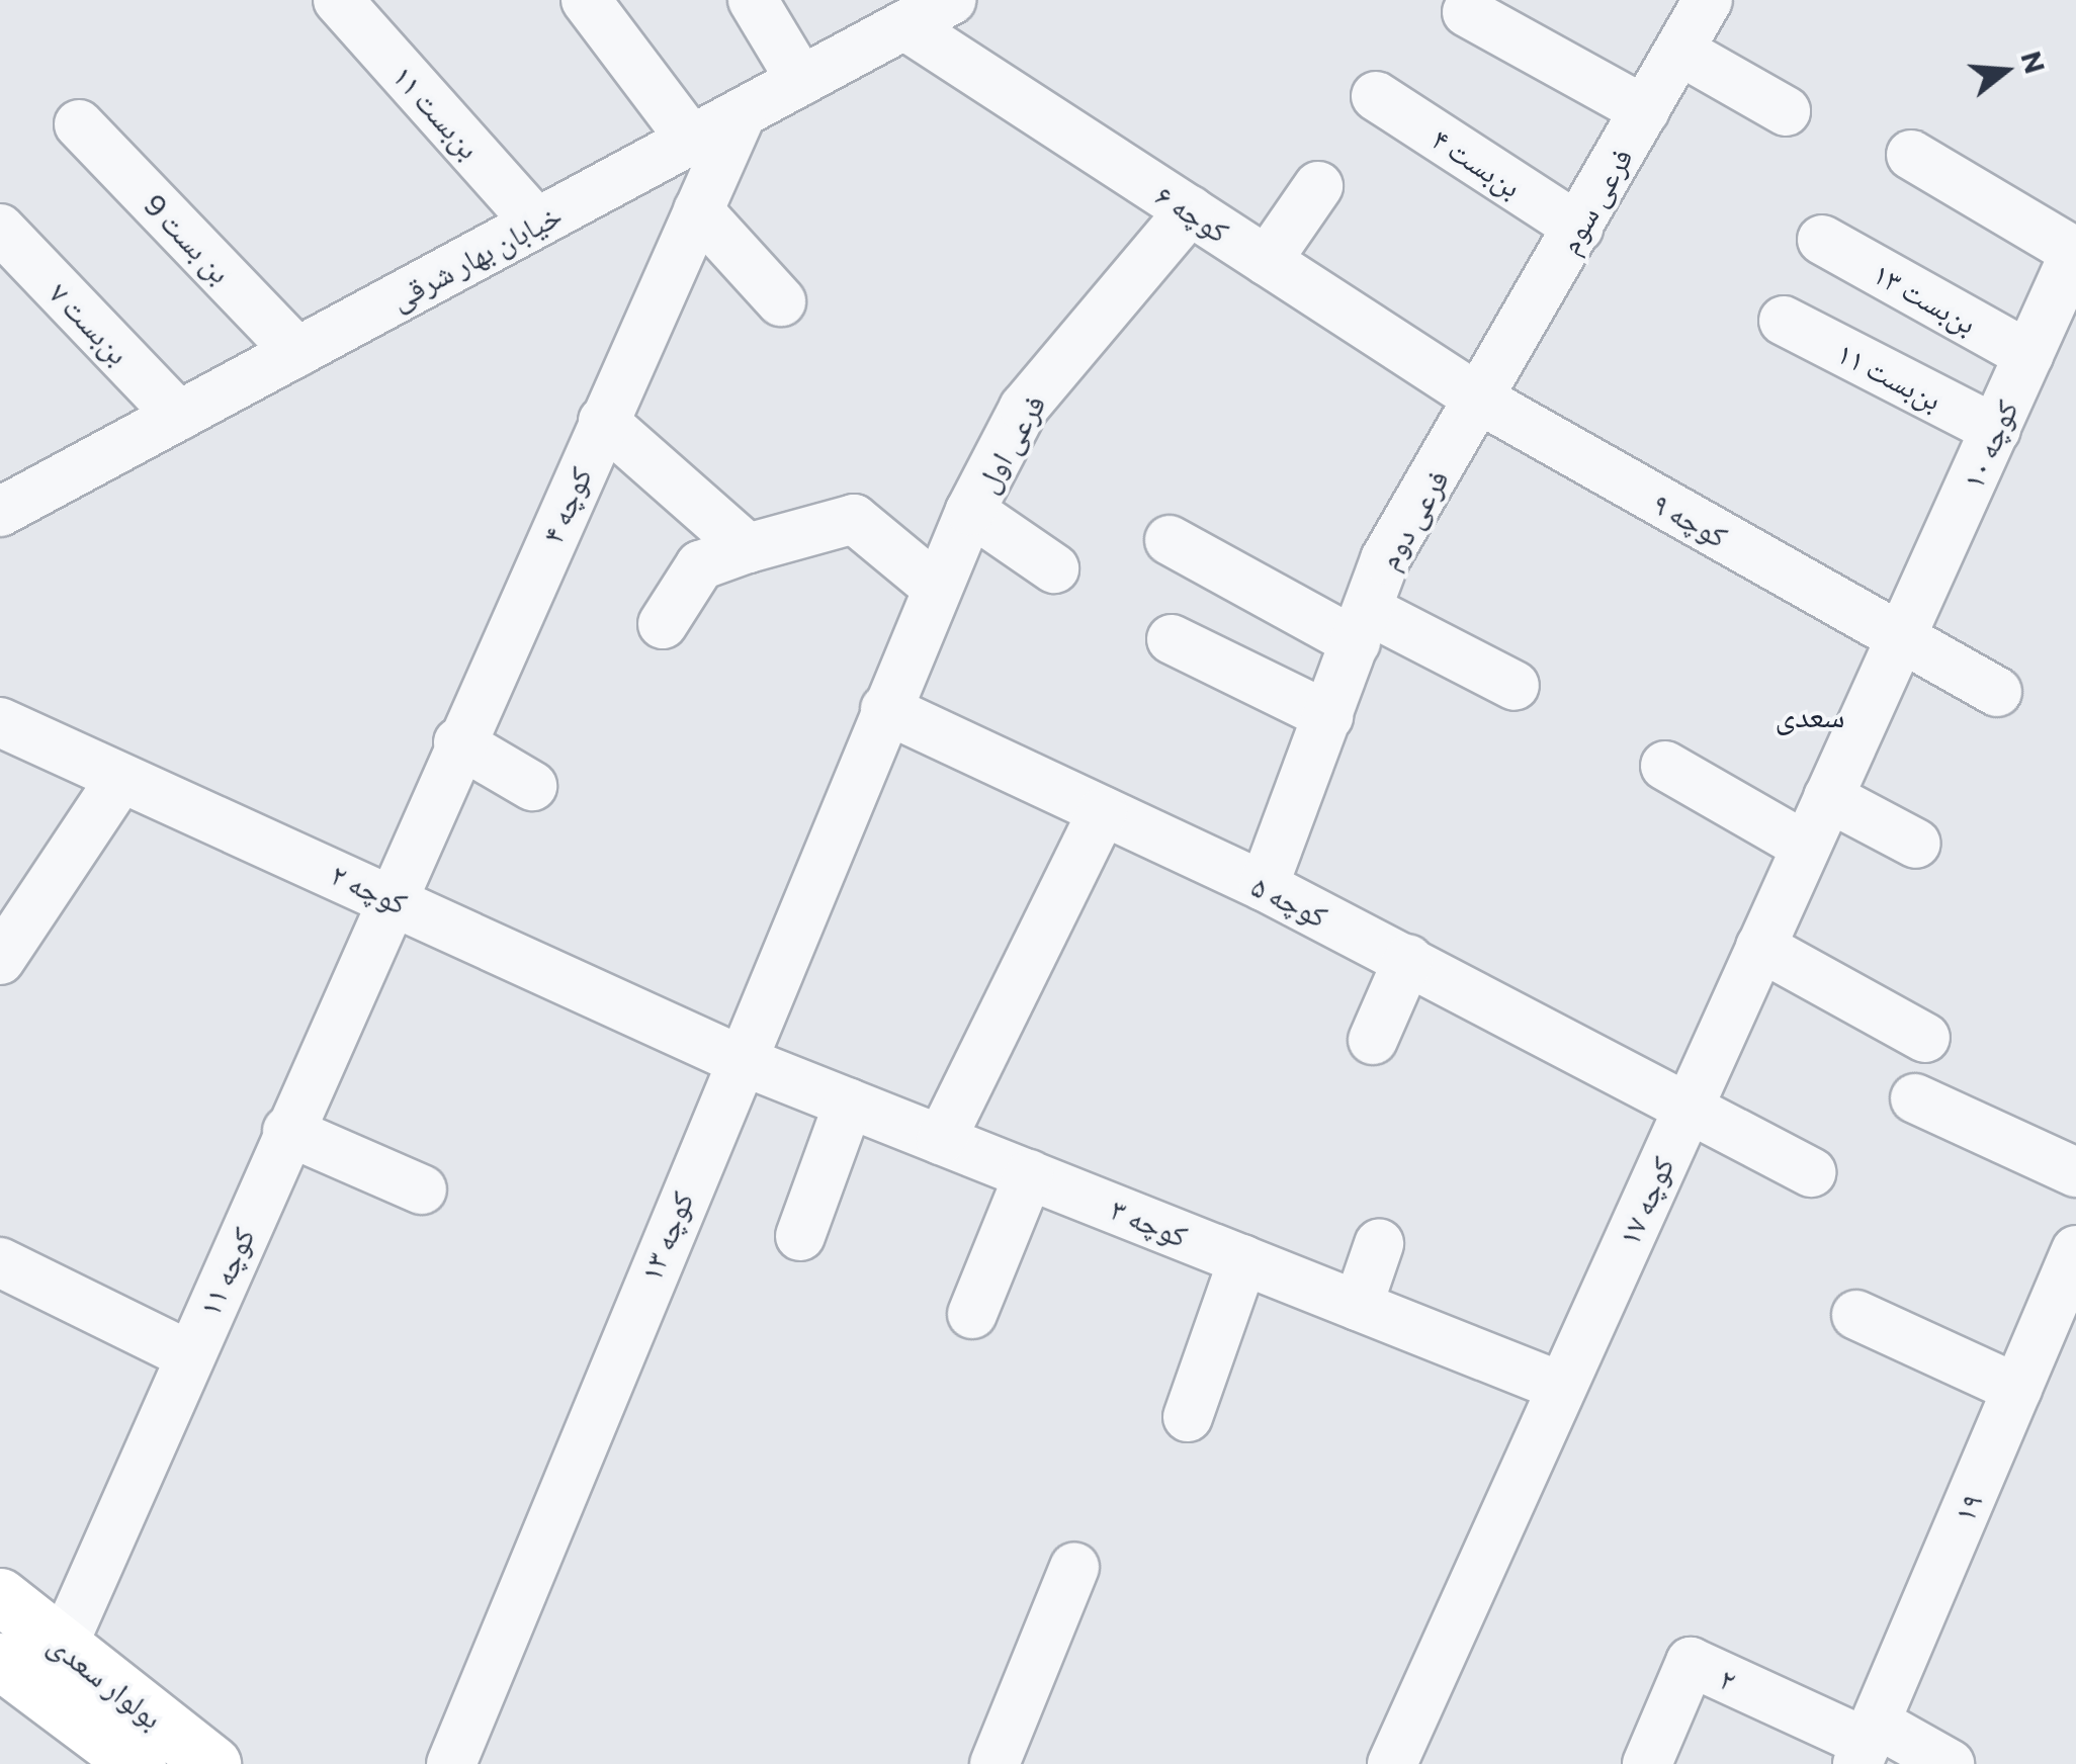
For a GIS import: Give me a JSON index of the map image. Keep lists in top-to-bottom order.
{
  "streets": {
    "main road": ["بولوار سعدی"],
    "street": [
      "بن‌بست ۱۱",
      "بن‌بست ۴",
      "فرعی سوم",
      "کوچه ۶",
      "بن بست 9",
      "خیابان بهار شرقی",
      "بن‌بست ۱۳",
      "بن‌بست ۷",
      "فرعی اول",
      "کوچه ۱۰",
      "کوچه ۴",
      "فرعی دوم",
      "کوچه ۹",
      "کوچه ۲",
      "کوچه ۵",
      "کوچه ۱۷",
      "کوچه ۳",
      "کوچه ۱۳",
      "کوچه ۱۱",
      "۱۹",
      "۲"
    ]
  },
  "crossings": [
    ["بن‌بست ۱۱", "خیابان بهار شرقی"],
    ["بن‌بست ۱۱", "کوچه ۱۰"],
    ["بن‌بست ۴", "فرعی سوم"],
    ["فرعی سوم", "کوچه ۶"],
    ["فرعی سوم", "فرعی دوم"],
    ["فرعی سوم", "کوچه ۹"],
    ["کوچه ۶", "خیابان بهار شرقی"],
    ["کوچه ۶", "فرعی اول"],
    ["کوچه ۶", "فرعی دوم"],
    ["کوچه ۶", "کوچه ۹"],
    ["بن بست 9", "خیابان بهار شرقی"],
    ["خیابان بهار شرقی", "بن‌بست ۷"],
    ["خیابان بهار شرقی", "کوچه ۴"],
    ["بن‌بست ۱۳", "کوچه ۱۰"],
    ["فرعی اول", "کوچه ۵"],
    ["فرعی اول", "کوچه ۱۳"],
    ["کوچه ۱۰", "کوچه ۹"],
    ["کوچه ۱۰", "کوچه ۱۷"],
    ["کوچه ۴", "کوچه ۲"],
    ["کوچه ۴", "کوچه ۱۱"],
    ["فرعی دوم", "کوچه ۹"],
    ["کوچه ۹", "کوچه ۱۷"],
    ["کوچه ۲", "کوچه ۳"],
    ["کوچه ۲", "کوچه ۱۳"],
    ["کوچه ۲", "کوچه ۱۱"],
    ["کوچه ۵", "کوچه ۱۷"],
    ["کوچه ۵", "کوچه ۱۳"],
    ["کوچه ۱۷", "کوچه ۳"],
    ["کوچه ۳", "کوچه ۱۳"],
    ["کوچه ۱۱", "بولوار سعدی"],
    ["۱۹", "۲"]
  ],
  "districts": ["سعدی"],
  "north": "right"
}
